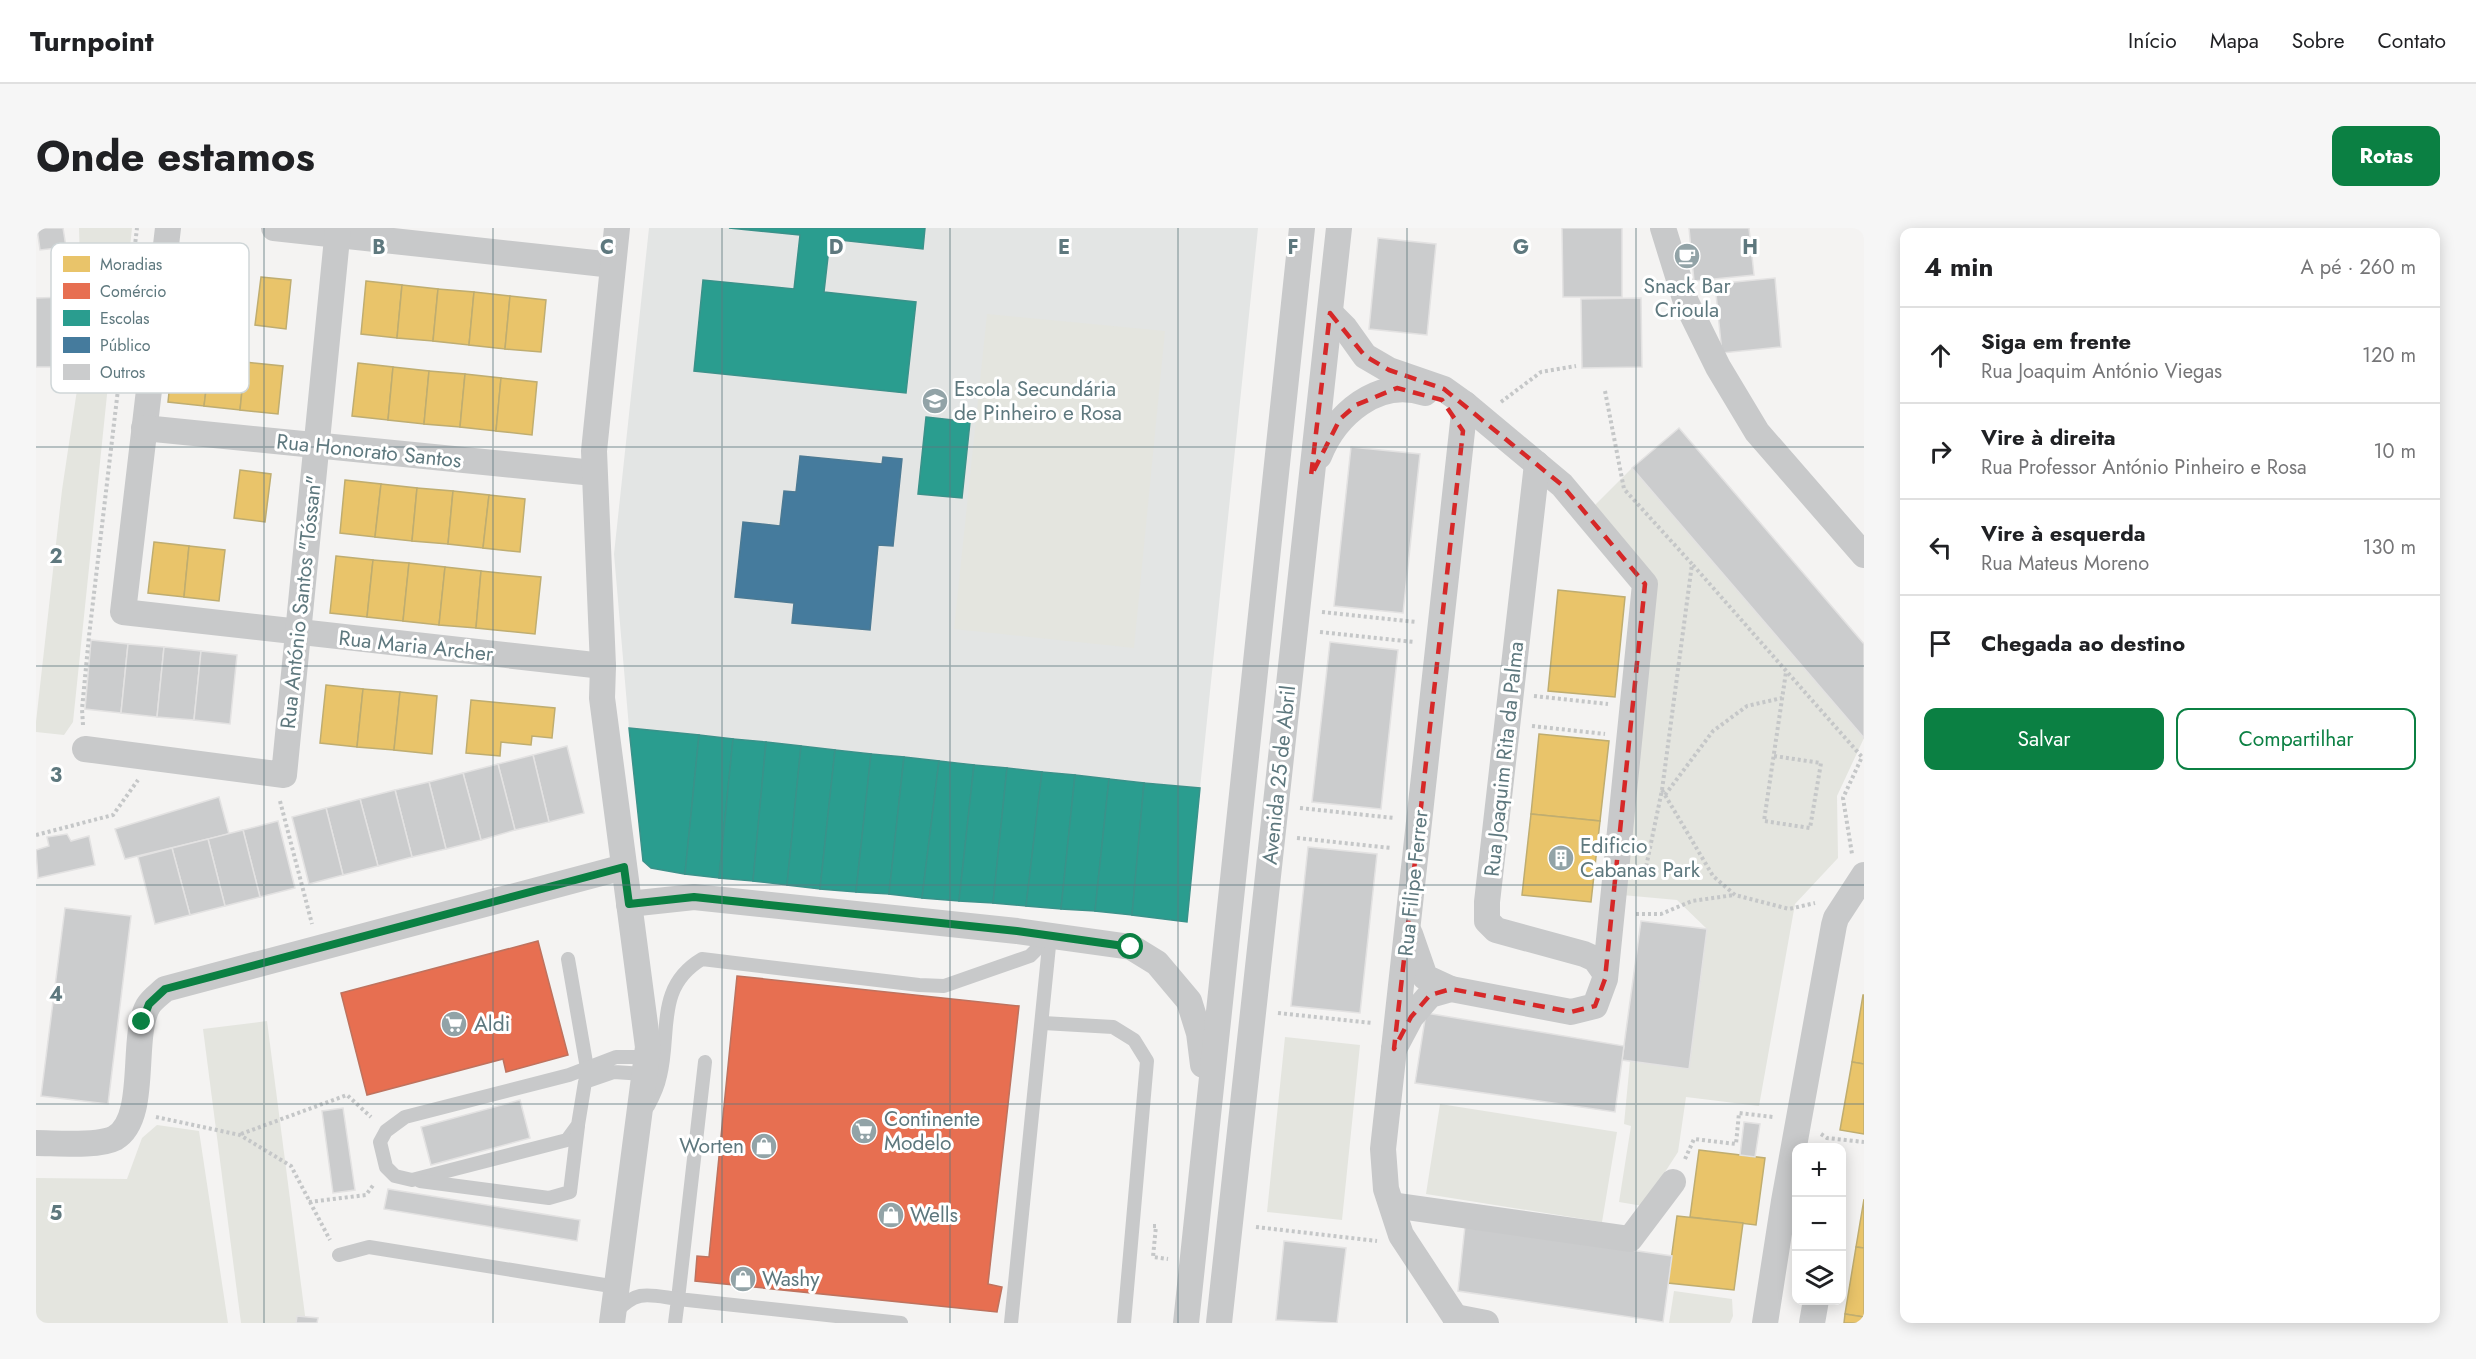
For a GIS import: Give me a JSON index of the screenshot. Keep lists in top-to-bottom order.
{
  "streets": {
    "street": [
      "Rua Honorato Santos",
      "Rua António Santos \"Tóssan\"",
      "Rua Maria Archer",
      "Rua Joaquim Rita da Palma",
      "Avenida 25 de Abril",
      "Rua Filipe Ferrer"
    ]
  },
  "crossings": [
    ["Rua Honorato Santos", "Rua António Santos \"Tóssan\""],
    ["Rua Honorato Santos", "Rua Maria Archer"],
    ["Rua António Santos \"Tóssan\"", "Rua Maria Archer"]
  ],
  "places": {
    "cafe": ["Snack Bar Crioula"],
    "school or university": ["Escola Secundária de Pinheiro e Rosa"],
    "building": ["Edificio Cabanas Park"],
    "supermarket": ["Aldi", "Continente Modelo"],
    "shop": ["Worten", "Wells", "Washy"]
  },
  "legend": [
    "Moradias",
    "Comércio",
    "Escolas",
    "Público",
    "Outros"
  ],
  "page": {
    "header": "Turnpoint",
    "nav": [
      "Início",
      "Mapa",
      "Sobre",
      "Contato"
    ],
    "title": "Onde estamos",
    "buttons": [
      "Rotas",
      ["Salvar", "Compartilhar"]
    ],
    "heading": ["4 min", "A pé · 260 m"],
    "list": [
      ["Siga em frente", "Rua Joaquim António Viegas", "120 m"],
      ["Vire à direita", "Rua Professor António Pinheiro e Rosa", "10 m"],
      ["Vire à esquerda", "Rua Mateus Moreno", "130 m"],
      "Chegada ao destino"
    ],
    "map_buttons": ["+", "−"]
  },
  "grid": {
    "columns": [
      "B",
      "C",
      "D",
      "E",
      "F",
      "G",
      "H"
    ],
    "rows": [
      "2",
      "3",
      "4",
      "5"
    ]
  }
}
